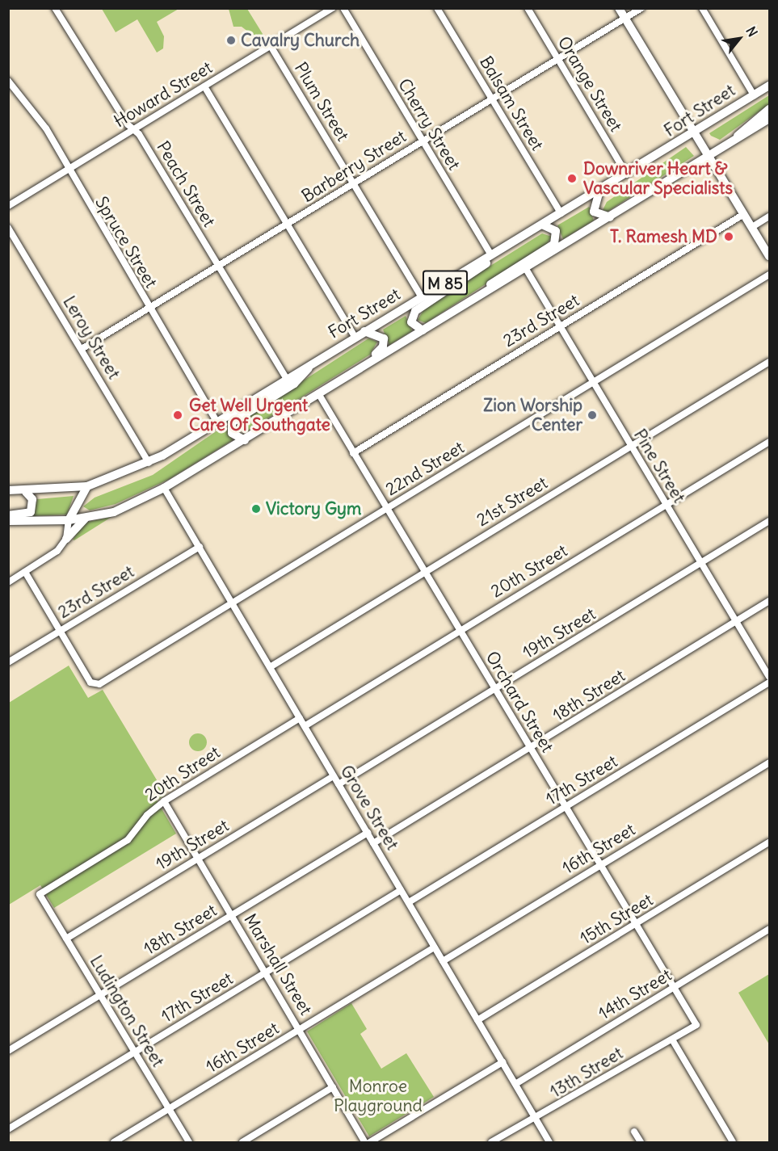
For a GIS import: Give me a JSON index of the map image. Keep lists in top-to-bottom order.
{
  "streets": {
    "main road": ["Fort Street", "M 85"],
    "street": [
      "Orange Street",
      "Howard Street",
      "Plum Street",
      "Balsam Street",
      "Cherry Street",
      "Barberry Street",
      "Peach Street",
      "Spruce Street",
      "23rd Street",
      "Leroy Street",
      "Pine Street",
      "22nd Street",
      "21st Street",
      "20th Street",
      "19th Street",
      "18th Street",
      "Orchard Street",
      "17th Street",
      "Grove Street",
      "16th Street",
      "15th Street",
      "Marshall Street",
      "14th Street",
      "Ludington Street",
      "13th Street"
    ]
  },
  "crossings": [
    ["Orange Street", "Fort Street"],
    ["Orange Street", "Barberry Street"],
    ["Howard Street", "Plum Street"],
    ["Howard Street", "Peach Street"],
    ["Howard Street", "Spruce Street"],
    ["Plum Street", "Fort Street"],
    ["Plum Street", "Barberry Street"],
    ["Balsam Street", "Fort Street"],
    ["Balsam Street", "Barberry Street"],
    ["Fort Street", "Cherry Street"],
    ["Fort Street", "Peach Street"],
    ["Fort Street", "Spruce Street"],
    ["Fort Street", "Leroy Street"],
    ["Cherry Street", "Barberry Street"],
    ["Barberry Street", "Peach Street"],
    ["Barberry Street", "Spruce Street"],
    ["Barberry Street", "Leroy Street"],
    ["M 85", "Pine Street"],
    ["M 85", "Orchard Street"],
    ["M 85", "Grove Street"],
    ["23rd Street", "Pine Street"],
    ["23rd Street", "22nd Street"],
    ["23rd Street", "Orchard Street"],
    ["23rd Street", "Grove Street"],
    ["Pine Street", "22nd Street"],
    ["Pine Street", "21st Street"],
    ["Pine Street", "20th Street"],
    ["Pine Street", "19th Street"],
    ["Pine Street", "18th Street"],
    ["22nd Street", "Orchard Street"],
    ["22nd Street", "Grove Street"],
    ["21st Street", "Orchard Street"],
    ["21st Street", "Grove Street"],
    ["20th Street", "Orchard Street"],
    ["20th Street", "Grove Street"],
    ["20th Street", "Marshall Street"],
    ["20th Street", "Ludington Street"],
    ["19th Street", "Orchard Street"],
    ["19th Street", "Grove Street"],
    ["19th Street", "Marshall Street"],
    ["19th Street", "Ludington Street"],
    ["18th Street", "Orchard Street"],
    ["18th Street", "Grove Street"],
    ["18th Street", "Marshall Street"],
    ["18th Street", "Ludington Street"],
    ["Orchard Street", "17th Street"],
    ["Orchard Street", "16th Street"],
    ["Orchard Street", "15th Street"],
    ["Orchard Street", "14th Street"],
    ["Orchard Street", "13th Street"],
    ["17th Street", "Grove Street"],
    ["17th Street", "Marshall Street"],
    ["17th Street", "Ludington Street"],
    ["Grove Street", "16th Street"],
    ["Grove Street", "15th Street"],
    ["Grove Street", "14th Street"],
    ["Grove Street", "13th Street"],
    ["16th Street", "Marshall Street"],
    ["16th Street", "Ludington Street"]
  ],
  "parks": ["Monroe Playground"],
  "places": [
    "Cavalry Church",
    "Downriver Heart & Vascular Specialists",
    "T. Ramesh MD",
    "Get Well Urgent Care Of Southgate",
    "Zion Worship Center",
    "Victory Gym"
  ],
  "north": "top right"
}
